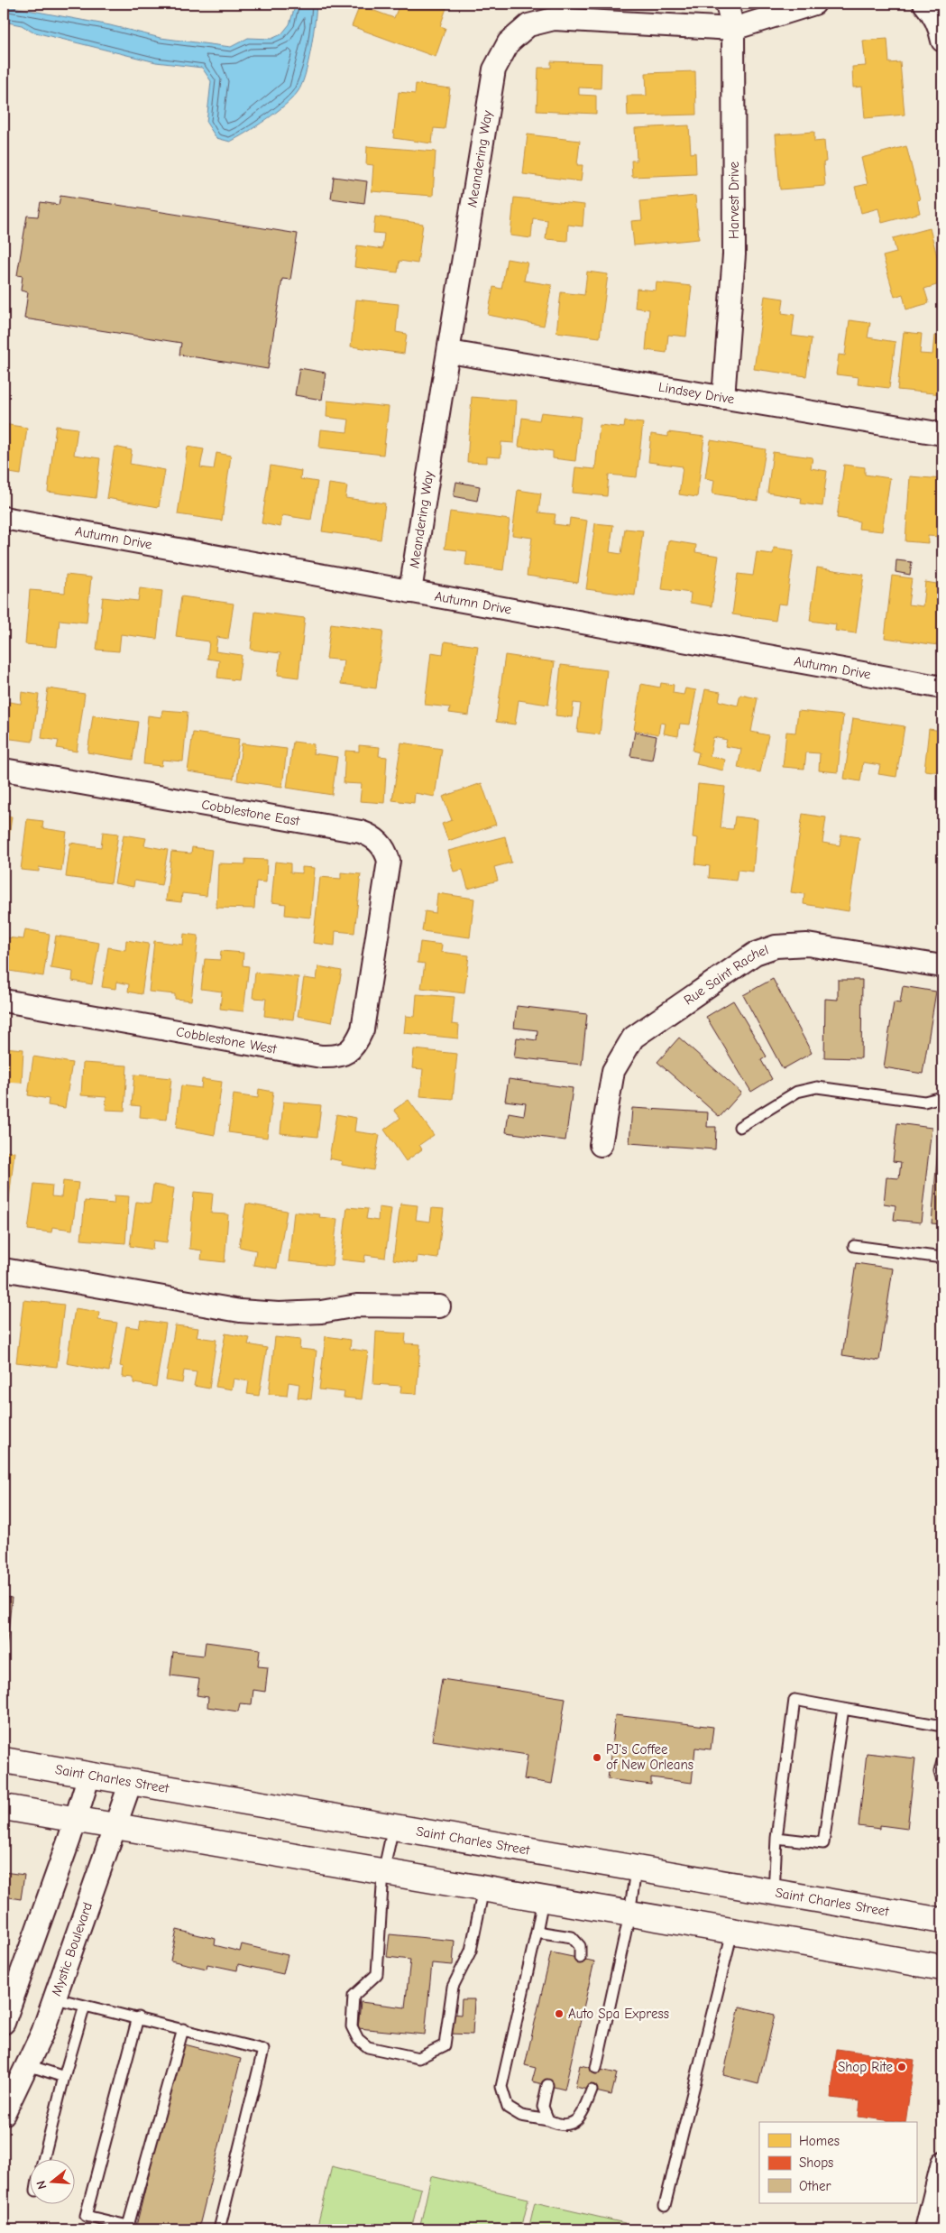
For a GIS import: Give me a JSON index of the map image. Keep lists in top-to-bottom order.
{
  "streets": {
    "street": [
      "Meandering Way",
      "Harvest Drive",
      "Lindsey Drive",
      "Autumn Drive",
      "Cobblestone East",
      "Rue Saint Rachel",
      "Cobblestone West",
      "Saint Charles Street",
      "Mystic Boulevard"
    ]
  },
  "crossings": [
    ["Meandering Way", "Harvest Drive"],
    ["Meandering Way", "Lindsey Drive"],
    ["Meandering Way", "Autumn Drive"],
    ["Harvest Drive", "Lindsey Drive"],
    ["Cobblestone East", "Cobblestone West"],
    ["Saint Charles Street", "Mystic Boulevard"]
  ],
  "places": ["PJ's Coffee of New Orleans", "Auto Spa Express", "Shop Rite"],
  "legend": ["Homes", "Shops", "Other"],
  "north": "left"
}
